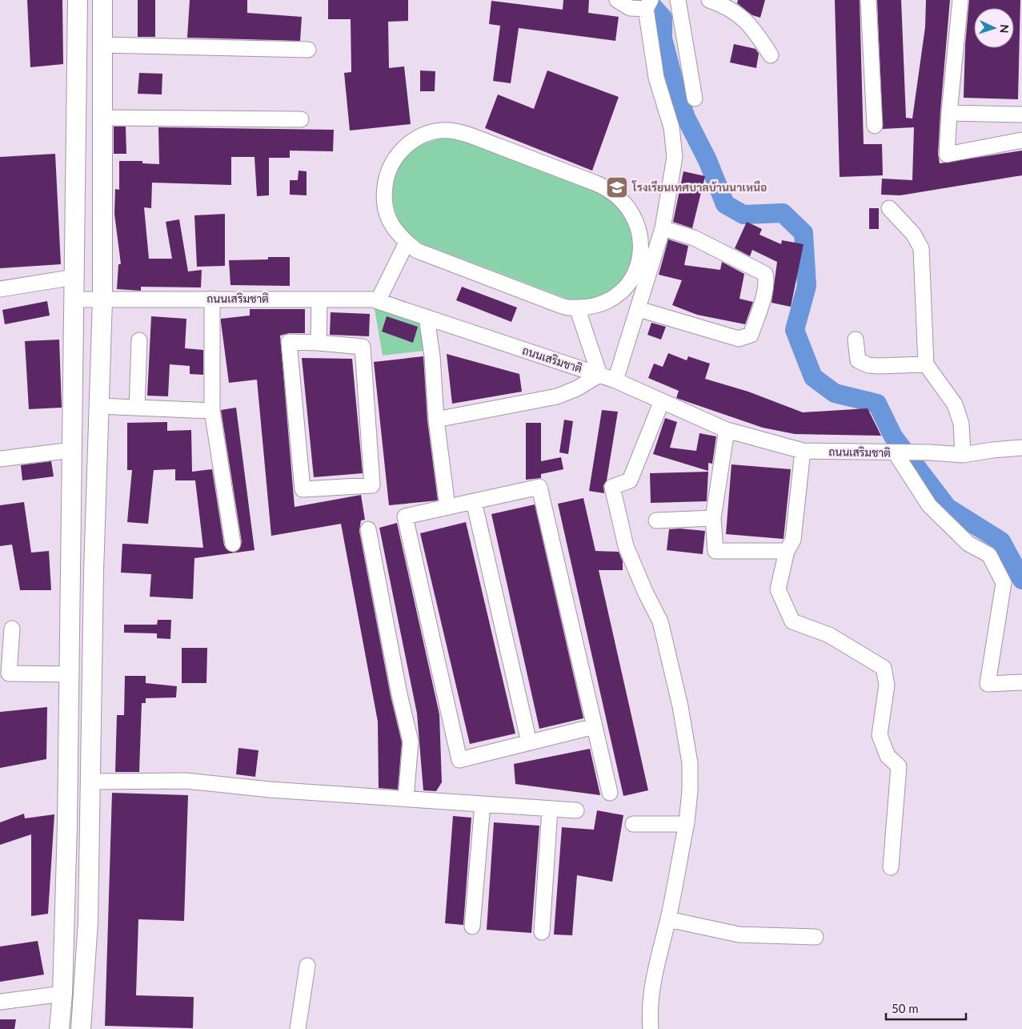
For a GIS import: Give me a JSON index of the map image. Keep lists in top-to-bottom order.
{
  "streets": {
    "street": ["ถนนเสริมชาติ"]
  },
  "places": {
    "school or university": ["โรงเรียนเทศบาลบ้านนาเหนือ"]
  },
  "scale_bar": "50 m",
  "north": "right"
}
